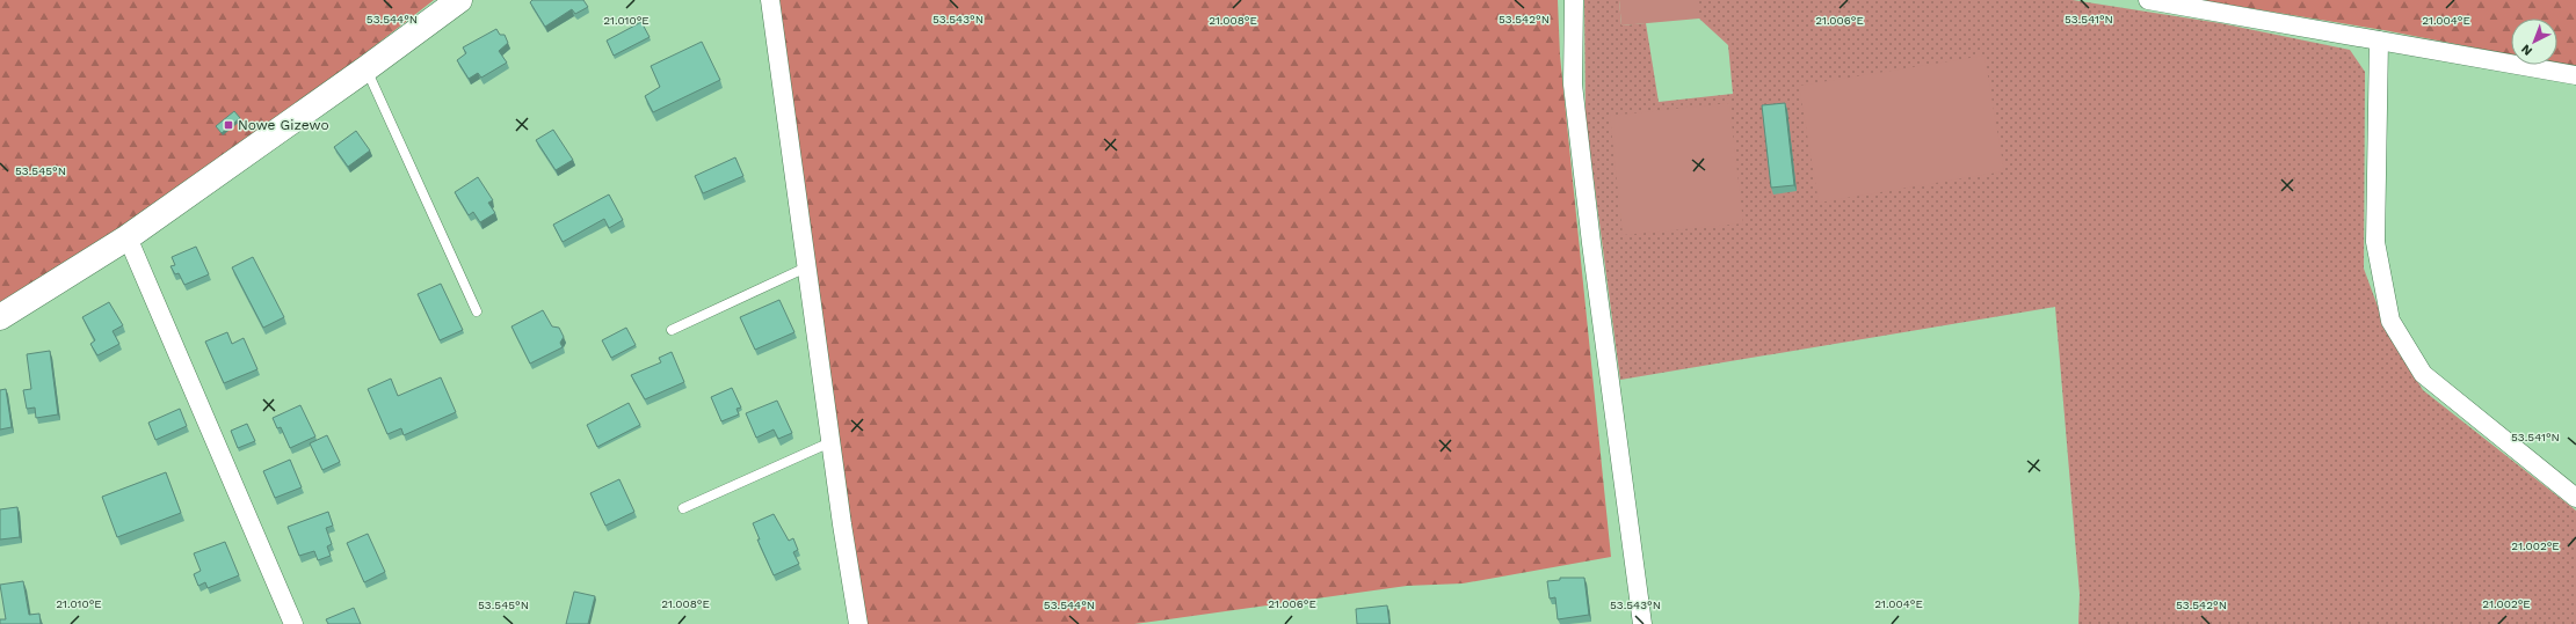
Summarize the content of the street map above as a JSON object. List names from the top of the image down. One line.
{"places":{"transit":["Nowe Gizewo"]},"north":"bottom left","coordinates":["53.542°N","53.544°N","53.543°N","53.541°N","21.010°E","21.008°E","21.006°E","21.004°E","53.545°N","21.002°E"]}
